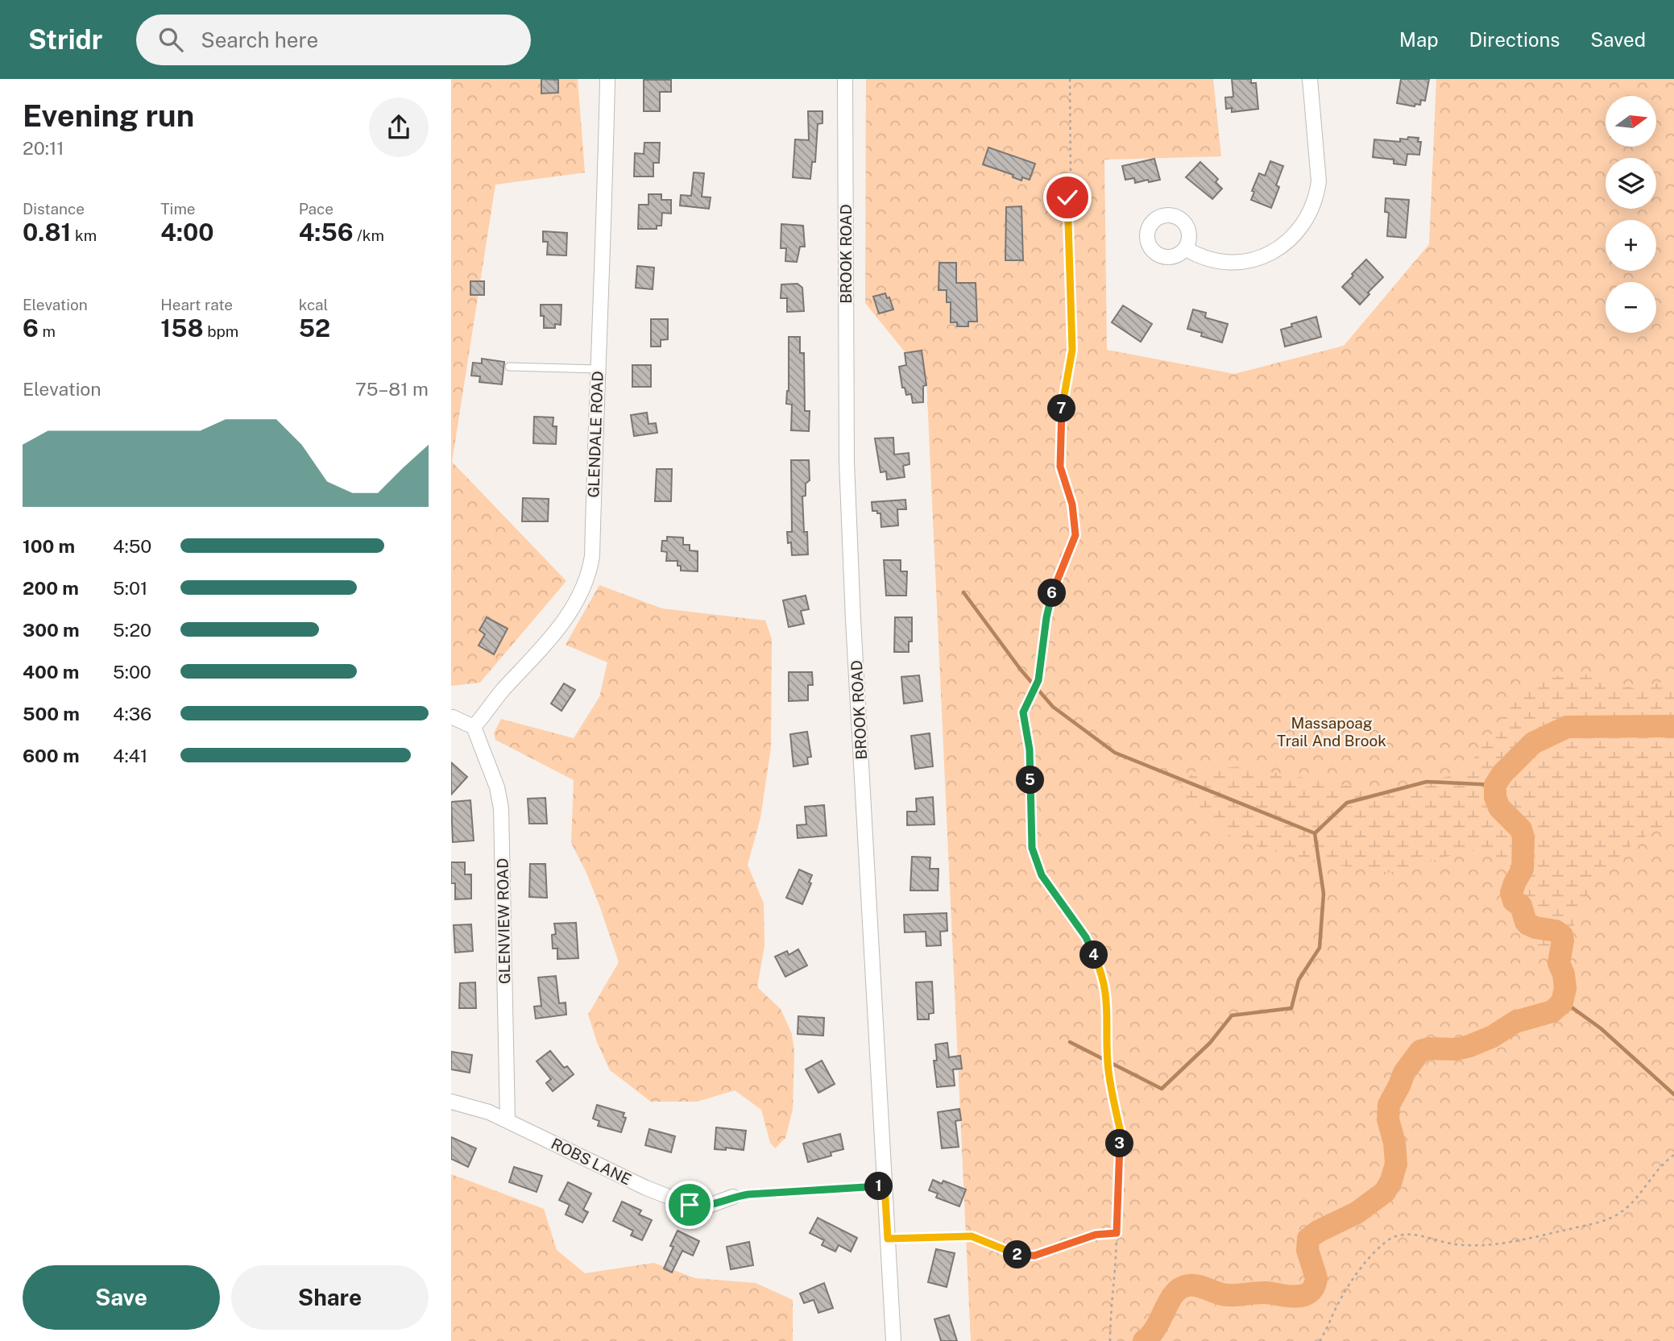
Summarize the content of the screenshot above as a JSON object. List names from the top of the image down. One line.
{"streets":{"street":["BROOK ROAD","GLENDALE ROAD","GLENVIEW ROAD","ROBS LANE"]},"crossings":[["GLENDALE ROAD","GLENVIEW ROAD"],["GLENVIEW ROAD","ROBS LANE"]],"parks":["Massapoag Trail And Brook"],"north":"right","page":{"header":"Stridr","search":"Search here","nav":["Map","Directions","Saved"],"heading":["Evening run","20:11"],"map_buttons":["+","−"],"stats":[["Distance","0.81 km"],["Time","4:00"],["Pace","4:56 /km"],["Elevation","6 m"],["Heart rate","158 bpm"],["kcal","52"]],"chart":["Elevation","75–81 m"],"pins":["7","6","5","4","3","1","2"],"list":[{"name":"100 m","note":"4:50"},{"name":"200 m","note":"5:01"},{"name":"300 m","note":"5:20"},{"name":"400 m","note":"5:00"},{"name":"500 m","note":"4:36"},{"name":"600 m","note":"4:41"}],"buttons":["Save","Share"]}}
